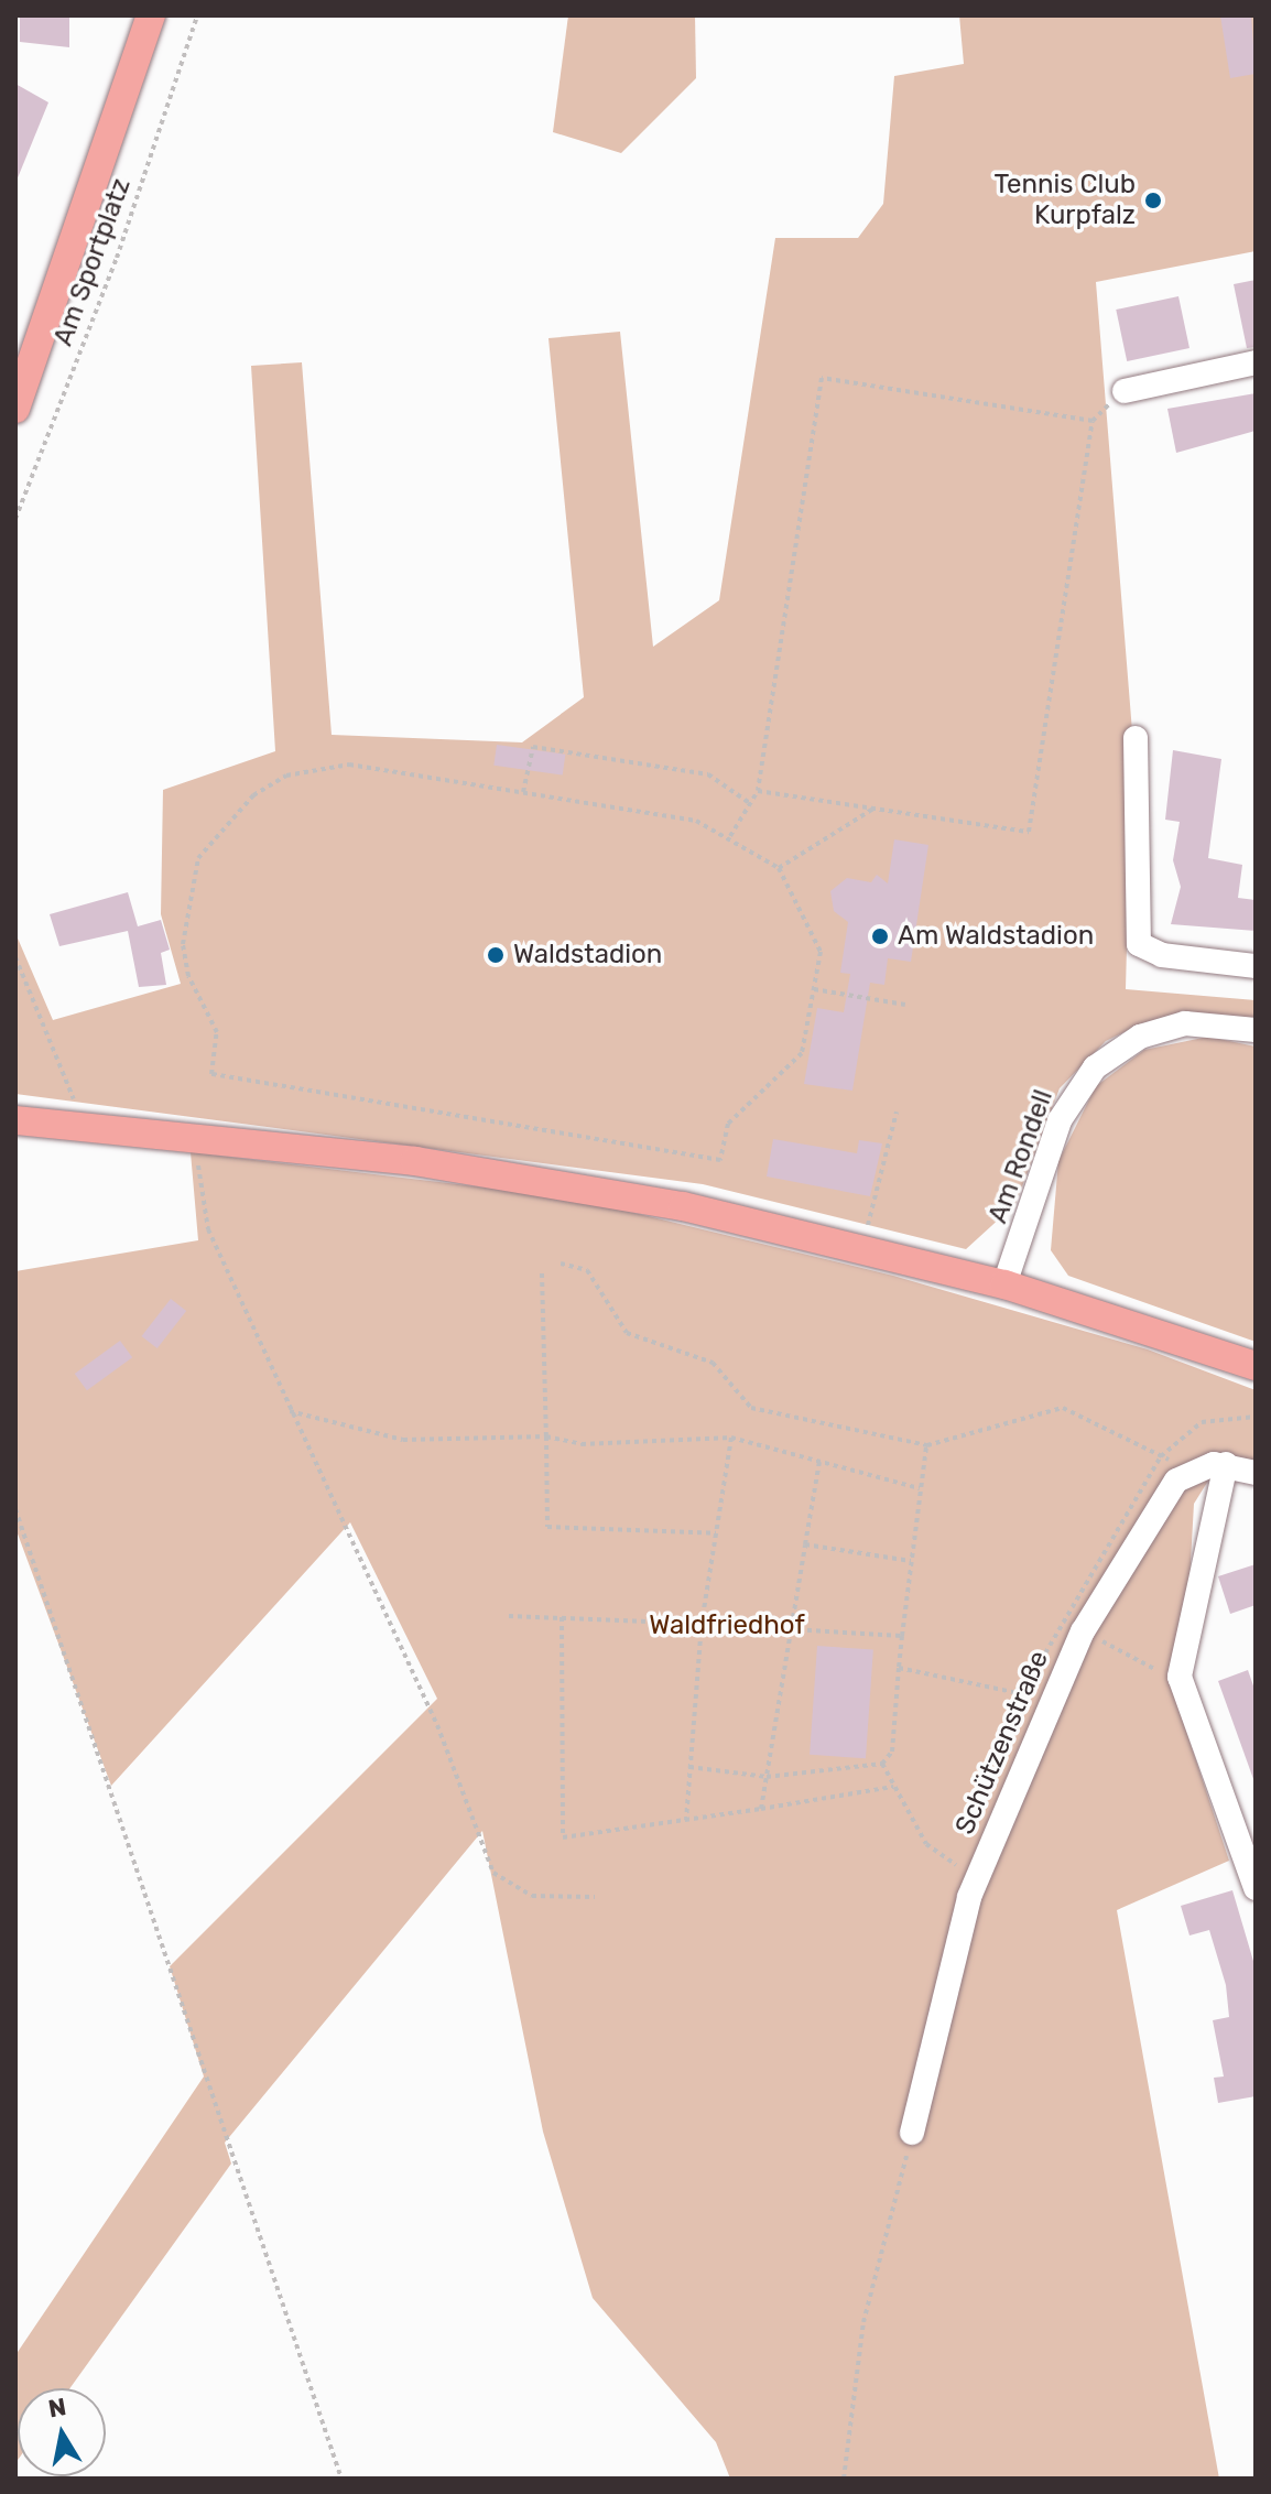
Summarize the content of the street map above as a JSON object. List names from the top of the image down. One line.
{"streets":{"street":["Am Rondell","Schützenstraße"],"path":["Am Sportplatz"]},"parks":["Waldfriedhof"],"places":["Tennis Club Kurpfalz","Am Waldstadion","Waldstadion"],"north":"top"}
